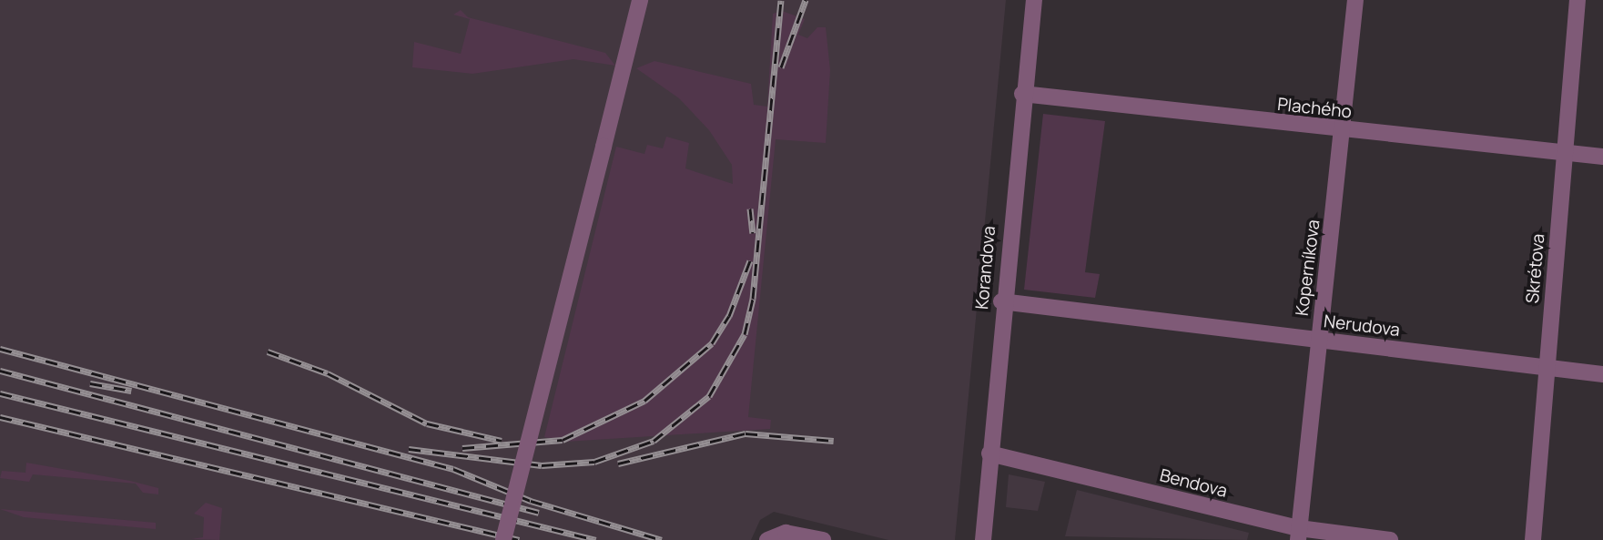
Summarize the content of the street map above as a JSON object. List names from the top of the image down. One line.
{"streets":{"street":["Plachého","Korandova","Koperníkova","Skrétova","Nerudova","Bendova"]},"crossings":[["Plachého","Korandova"],["Plachého","Koperníkova"],["Plachého","Skrétova"],["Korandova","Nerudova"],["Korandova","Bendova"],["Koperníkova","Nerudova"],["Koperníkova","Bendova"],["Skrétova","Nerudova"]]}
